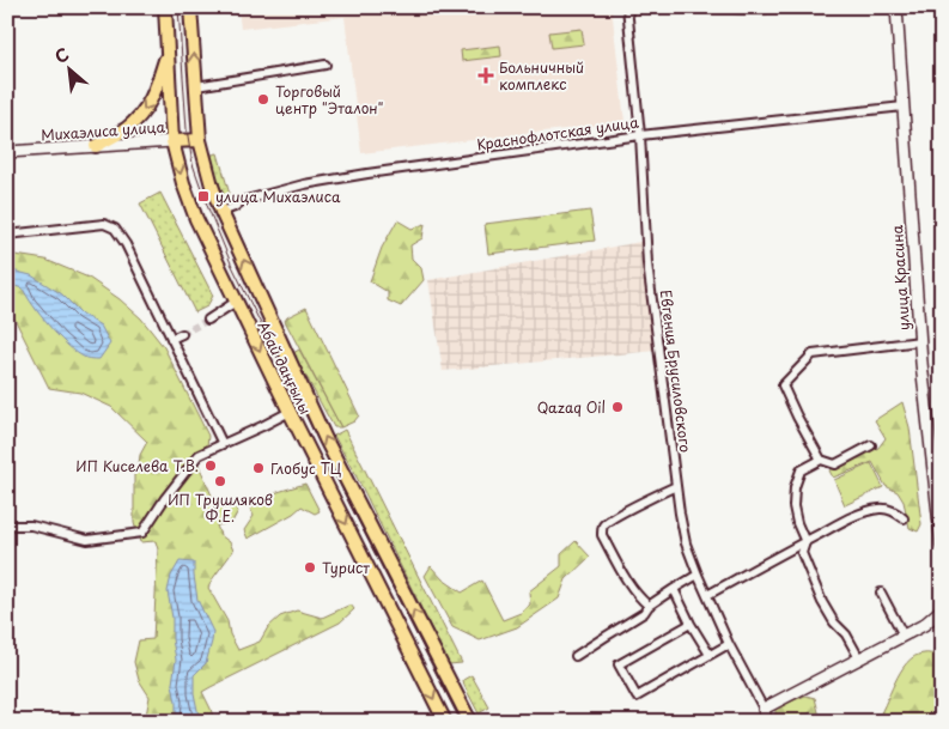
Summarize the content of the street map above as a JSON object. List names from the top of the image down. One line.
{"streets":{"main road":["Михаэлиса улица","Абай даңғылы"],"street":["Краснофлотская улица","улица Красина","Евгения Брусиловского"]},"crossings":[["Михаэлиса улица","Абай даңғылы"],["Краснофлотская улица","улица Красина"],["Краснофлотская улица","Абай даңғылы"],["Краснофлотская улица","Евгения Брусиловского"]],"places":{"health":["Больничный комплекс"],"other":["Торговый центр \"Эталон\"","Qazaq Oil","ИП Киселева Т.В.","Глобус ТЦ","ИП Трушляков Ф.Е.","Турист"],"transit":["улица Михаэлиса"]},"north":"top left"}
